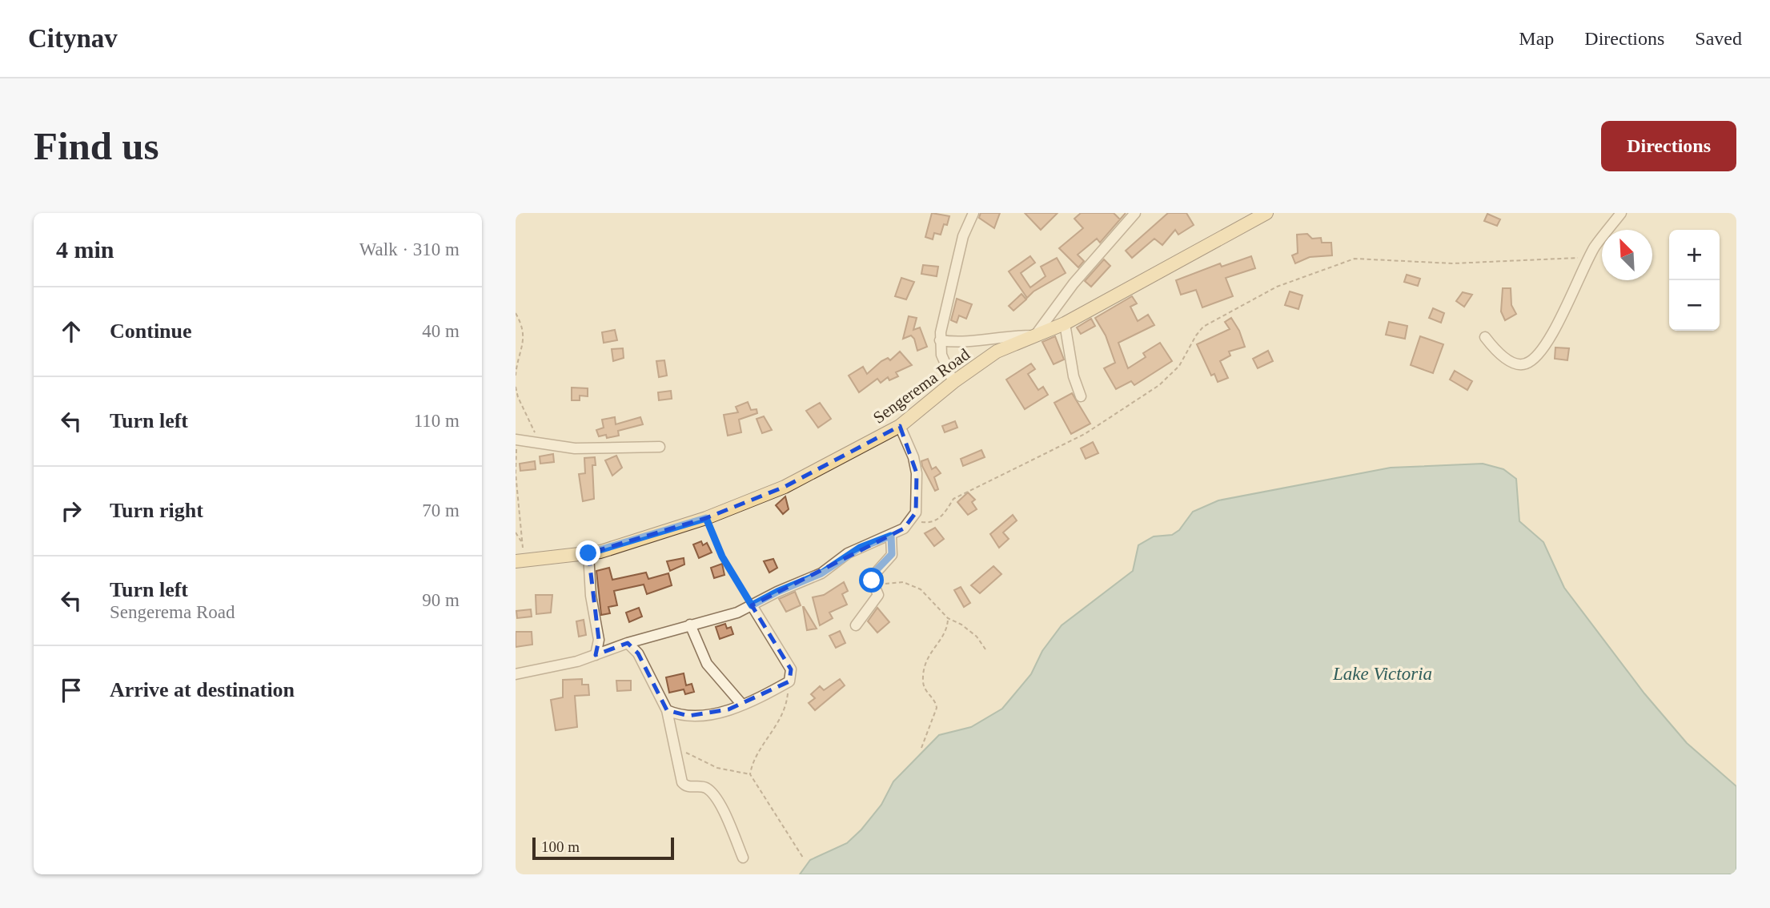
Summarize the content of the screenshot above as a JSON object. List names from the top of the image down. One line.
{"streets":{"main road":["Sengerema Road"]},"water":["Lake Victoria"],"scale_bar":"100 m","north":"top left","page":{"header":"Citynav","nav":["Map","Directions","Saved"],"buttons":"Directions","title":"Find us","heading":["4 min","Walk · 310 m"],"map_buttons":["+","−"],"list":[["Continue","40 m"],["Turn left","110 m"],["Turn right","70 m"],["Turn left","Sengerema Road","90 m"],"Arrive at destination"],"scale":"100 m"}}
